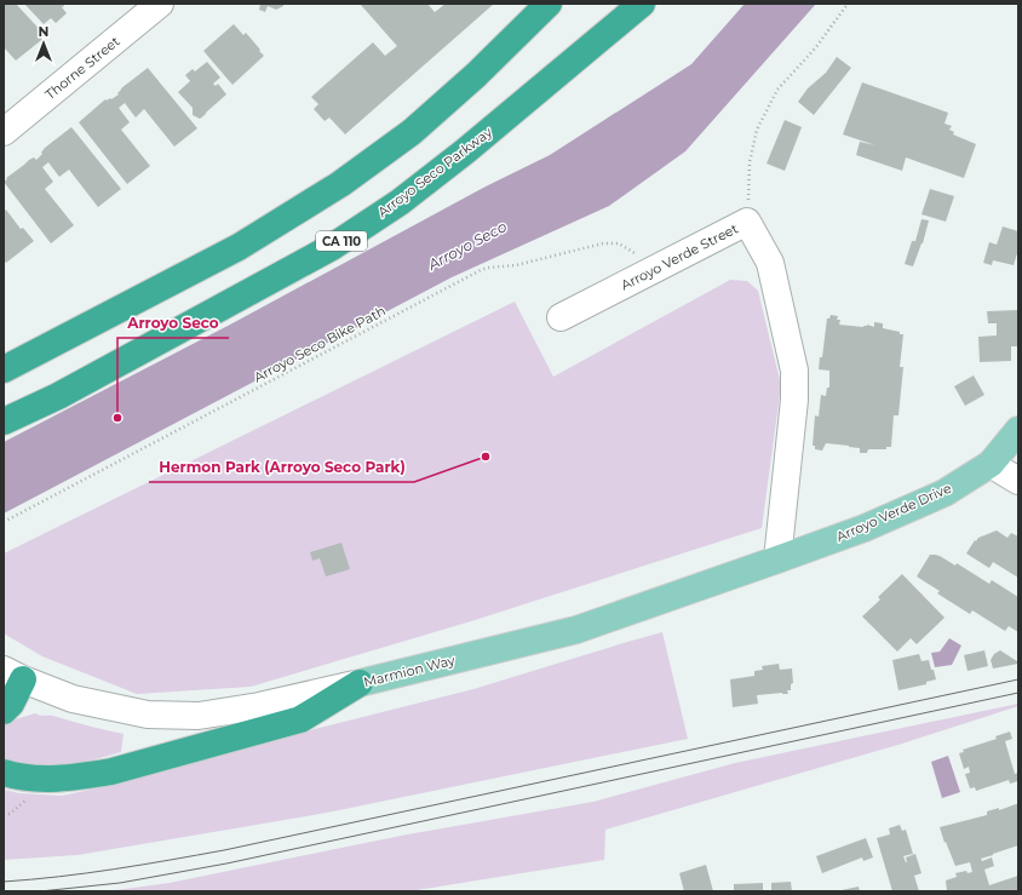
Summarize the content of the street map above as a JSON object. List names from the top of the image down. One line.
{"streets":{"highway":["Arroyo Seco Parkway","CA 110"],"main road":["Arroyo Verde Drive","Marmion Way"],"street":["Thorne Street","Arroyo Verde Street"],"path":["Arroyo Seco Bike Path"]},"crossings":[["Arroyo Verde Street","Arroyo Seco Bike Path"],["Arroyo Verde Street","Marmion Way"],["Arroyo Verde Drive","Marmion Way"]],"water":["Arroyo Seco"],"places":["Arroyo Seco","Hermon Park (Arroyo Seco Park)"],"north":"top"}
